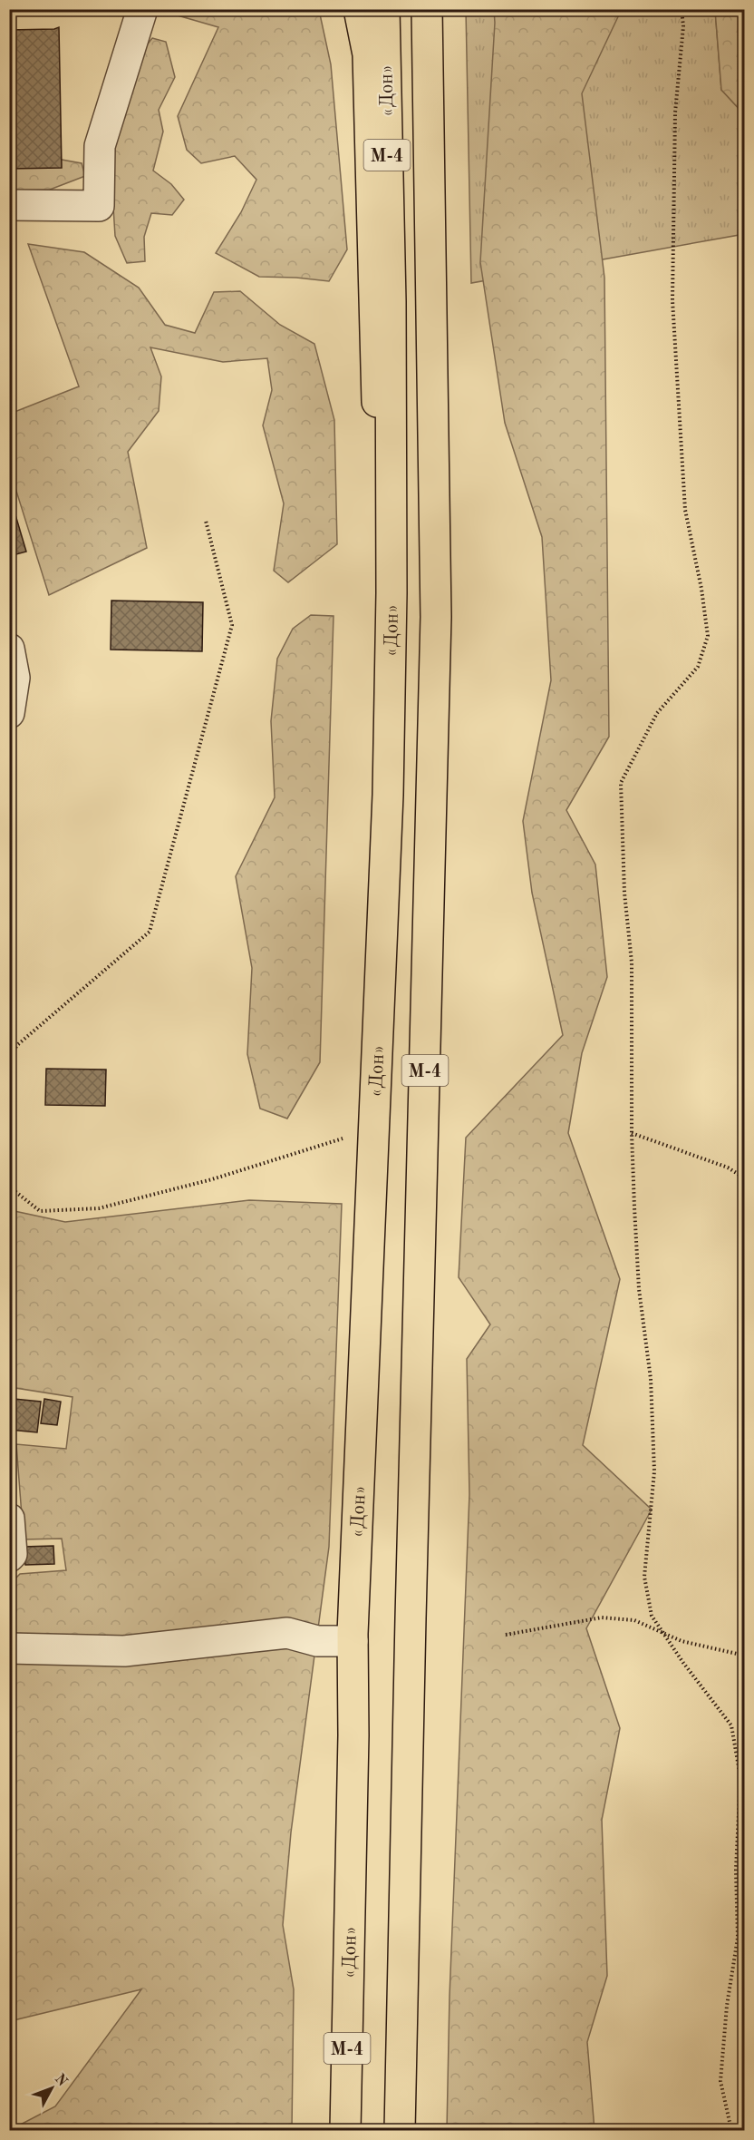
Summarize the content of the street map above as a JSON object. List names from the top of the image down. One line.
{"streets":{"main road":["«Дон»","М-4"]},"north":"top right"}
